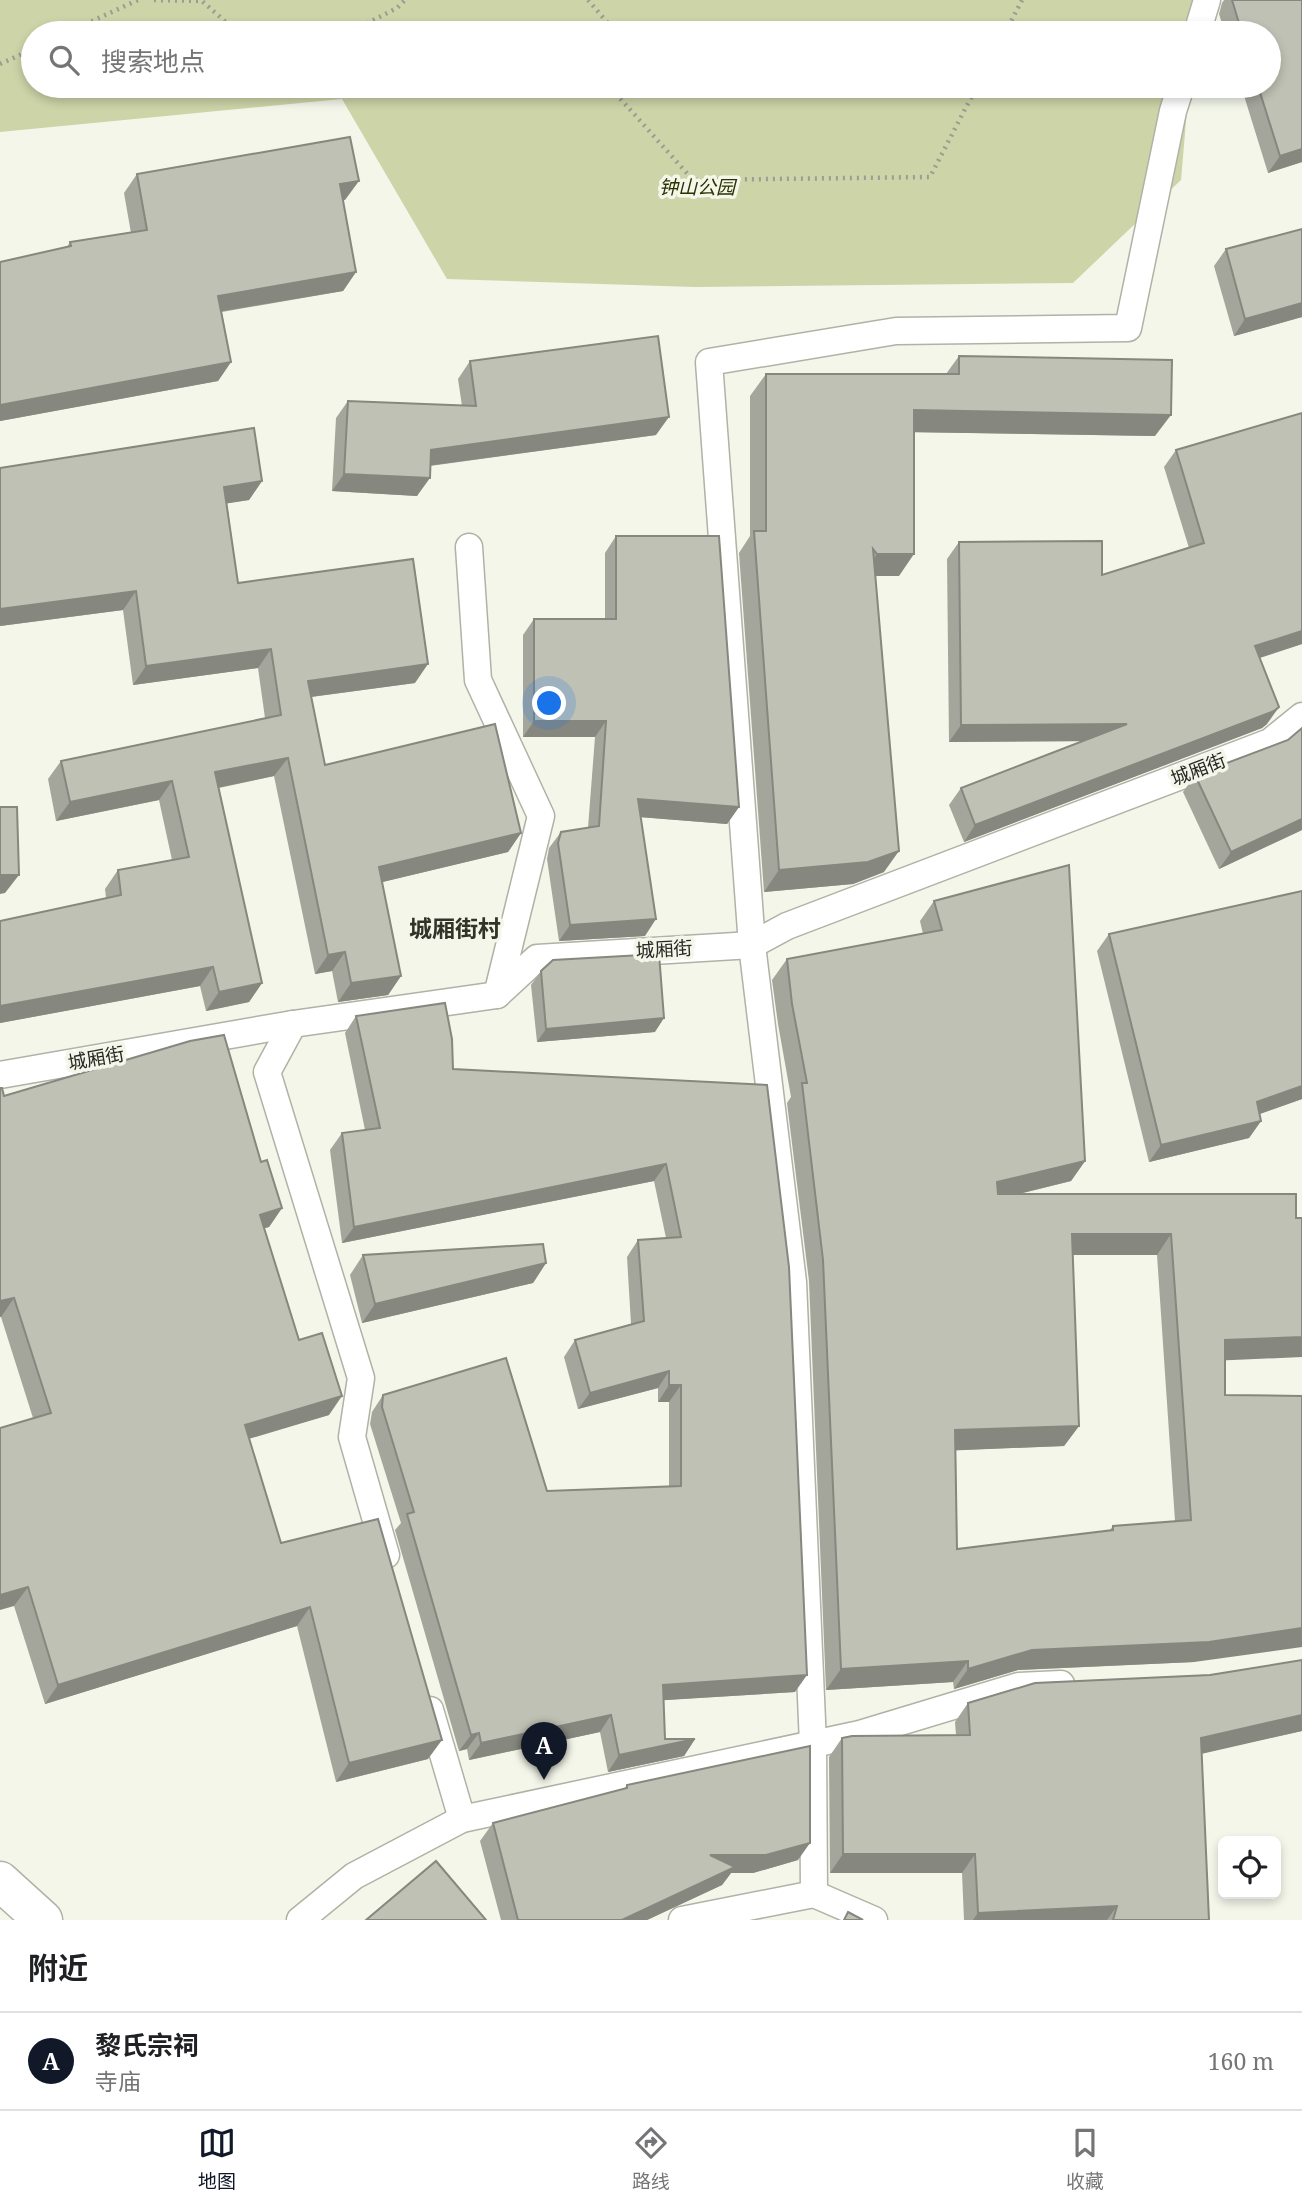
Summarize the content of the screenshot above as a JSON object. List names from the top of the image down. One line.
{"streets":{"lane":["城厢街"]},"districts":["城厢街村"],"parks":["钟山公园"],"page":{"search":"搜索地点","pins":"A","heading":"附近","list":[{"mark":"A","name":"黎氏宗祠","note":"寺庙","value":"160 m"}],"nav":["地图","路线","收藏"]}}
